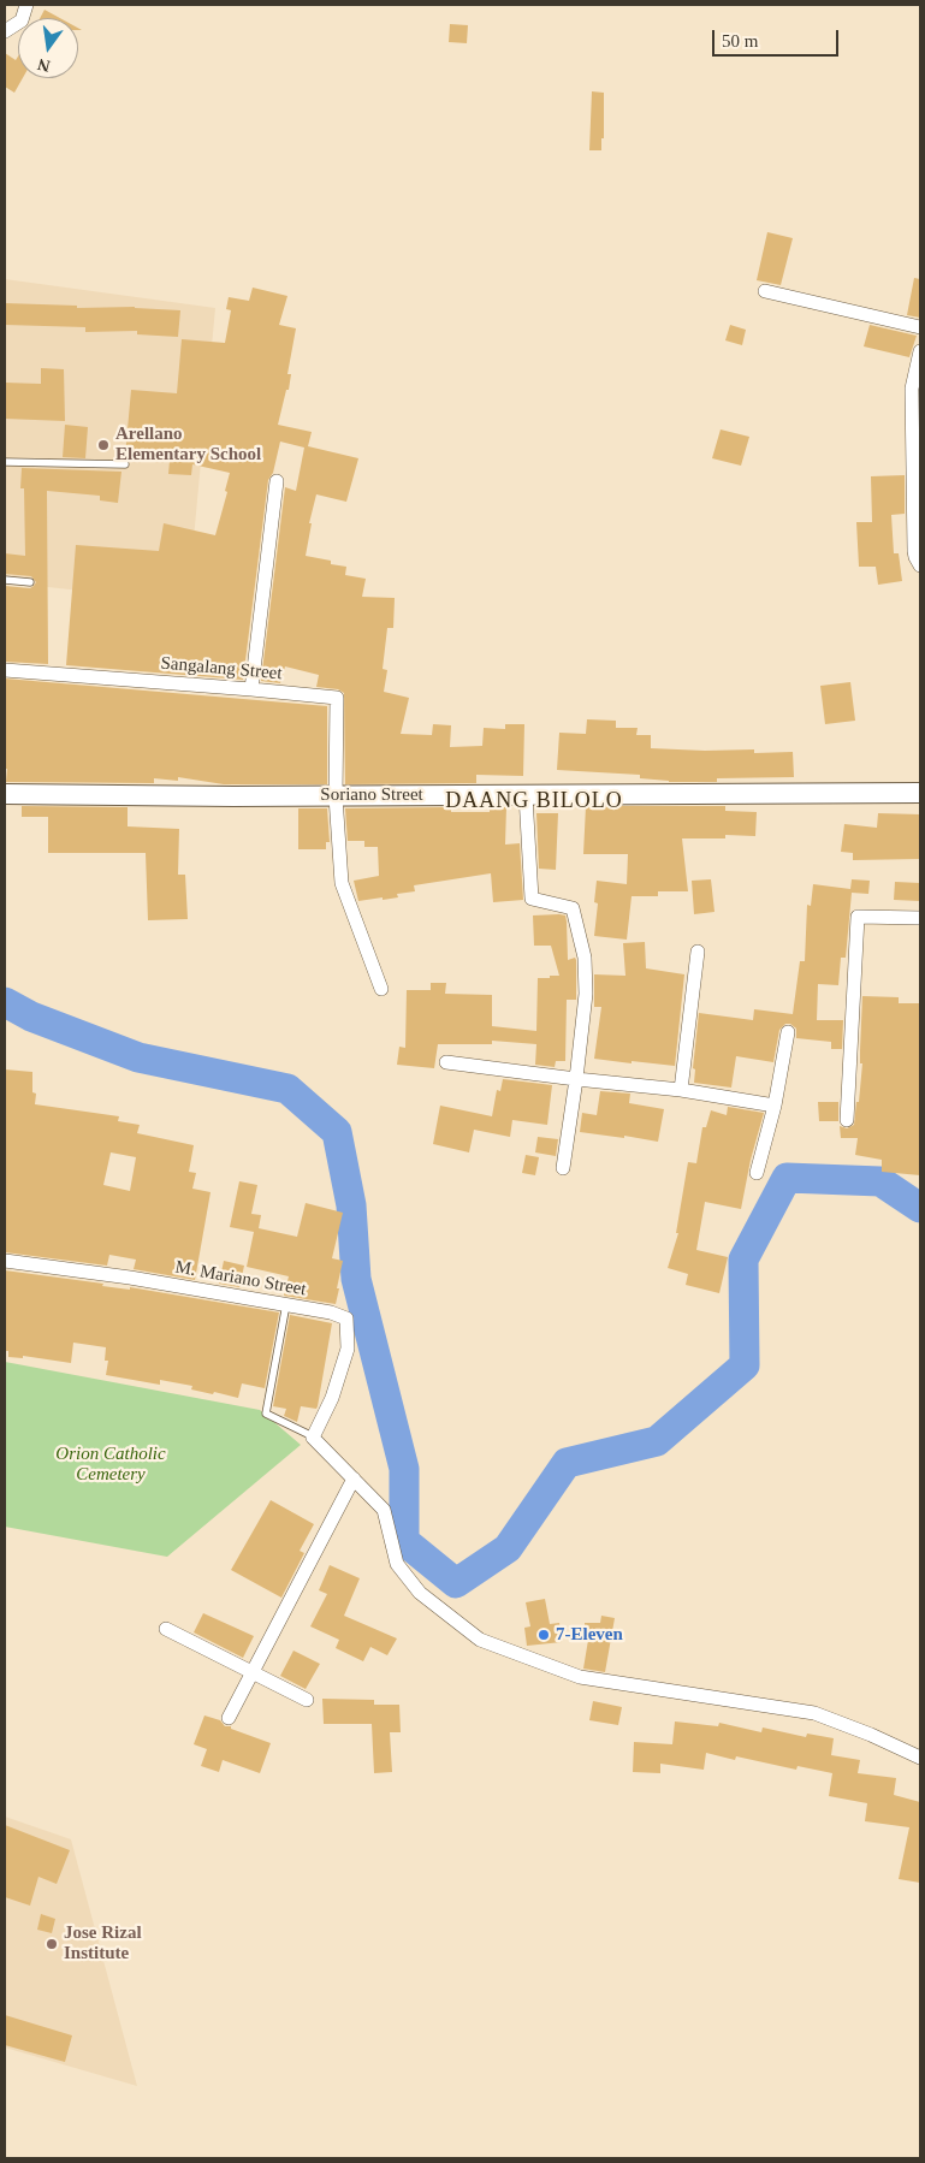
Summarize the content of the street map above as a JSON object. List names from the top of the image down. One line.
{"streets":{"main road":["Soriano Street"],"street":["Sangalang Street","M. Mariano Street"]},"crossings":[["Sangalang Street","Soriano Street"]],"districts":["DAANG BILOLO"],"parks":["Orion Catholic Cemetery"],"places":["Arellano Elementary School","7-Eleven","Jose Rizal Institute"],"scale_bar":"50 m","north":"bottom"}
